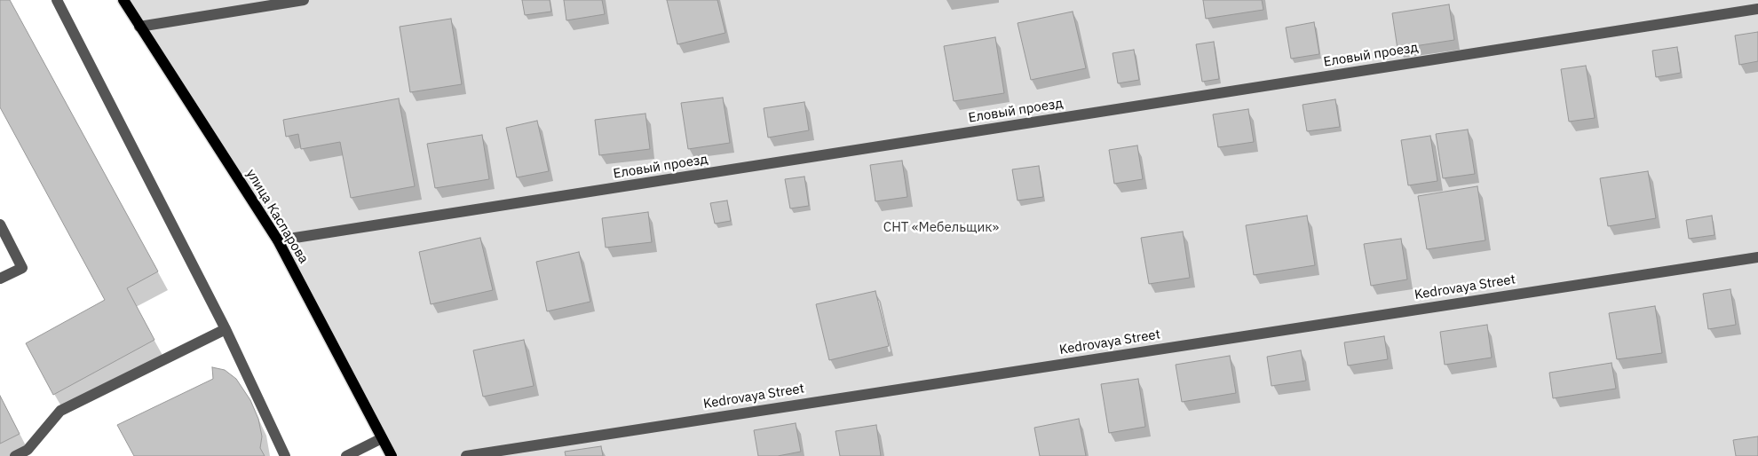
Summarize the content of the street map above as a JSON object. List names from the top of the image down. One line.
{"streets":{"main road":["улица Каспарова"],"street":["Еловый проезд","Kedrovaya Street"]},"crossings":[["Еловый проезд","улица Каспарова"]],"parks":["СНТ «Мебельщик»"]}
